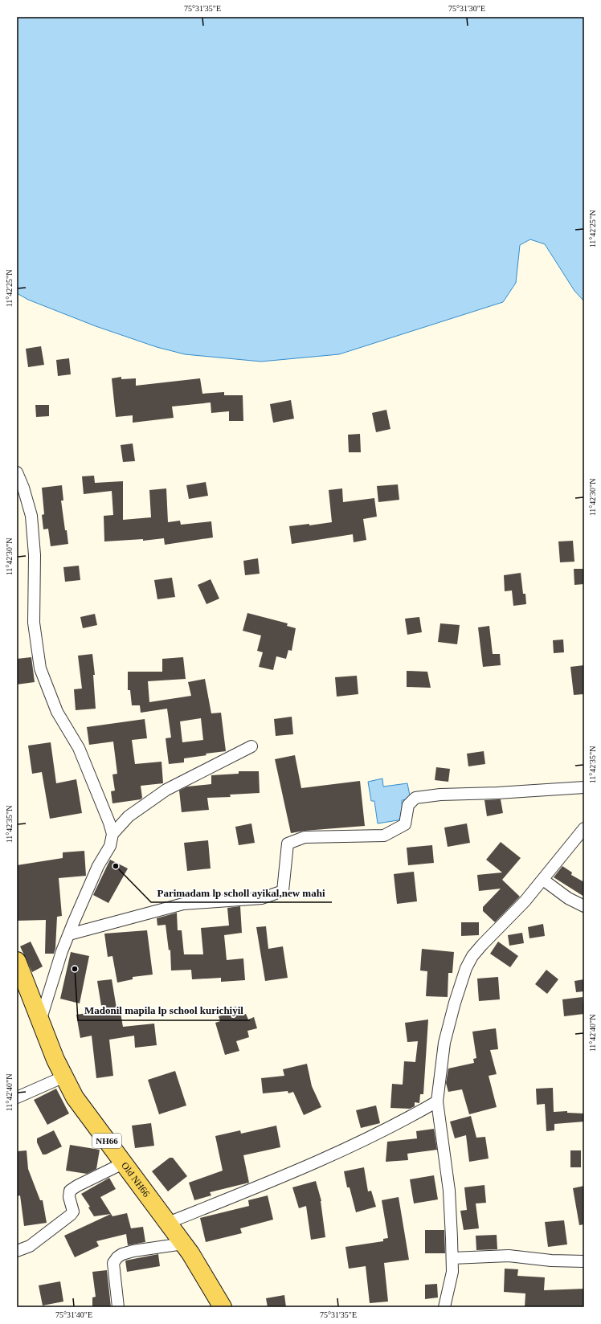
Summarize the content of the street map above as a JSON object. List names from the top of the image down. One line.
{"streets":{"main road":["NH66","Old NH66"]},"places":["Parimadam lp scholl ayikal,new mahi","Madonil mapila lp school kurichiyil"],"coordinates":["75°31'35\"E","75°31'30\"E","11°42'25\"N","11°42'30\"N","11°42'35\"N","11°42'40\"N","75°31'40\"E"]}
